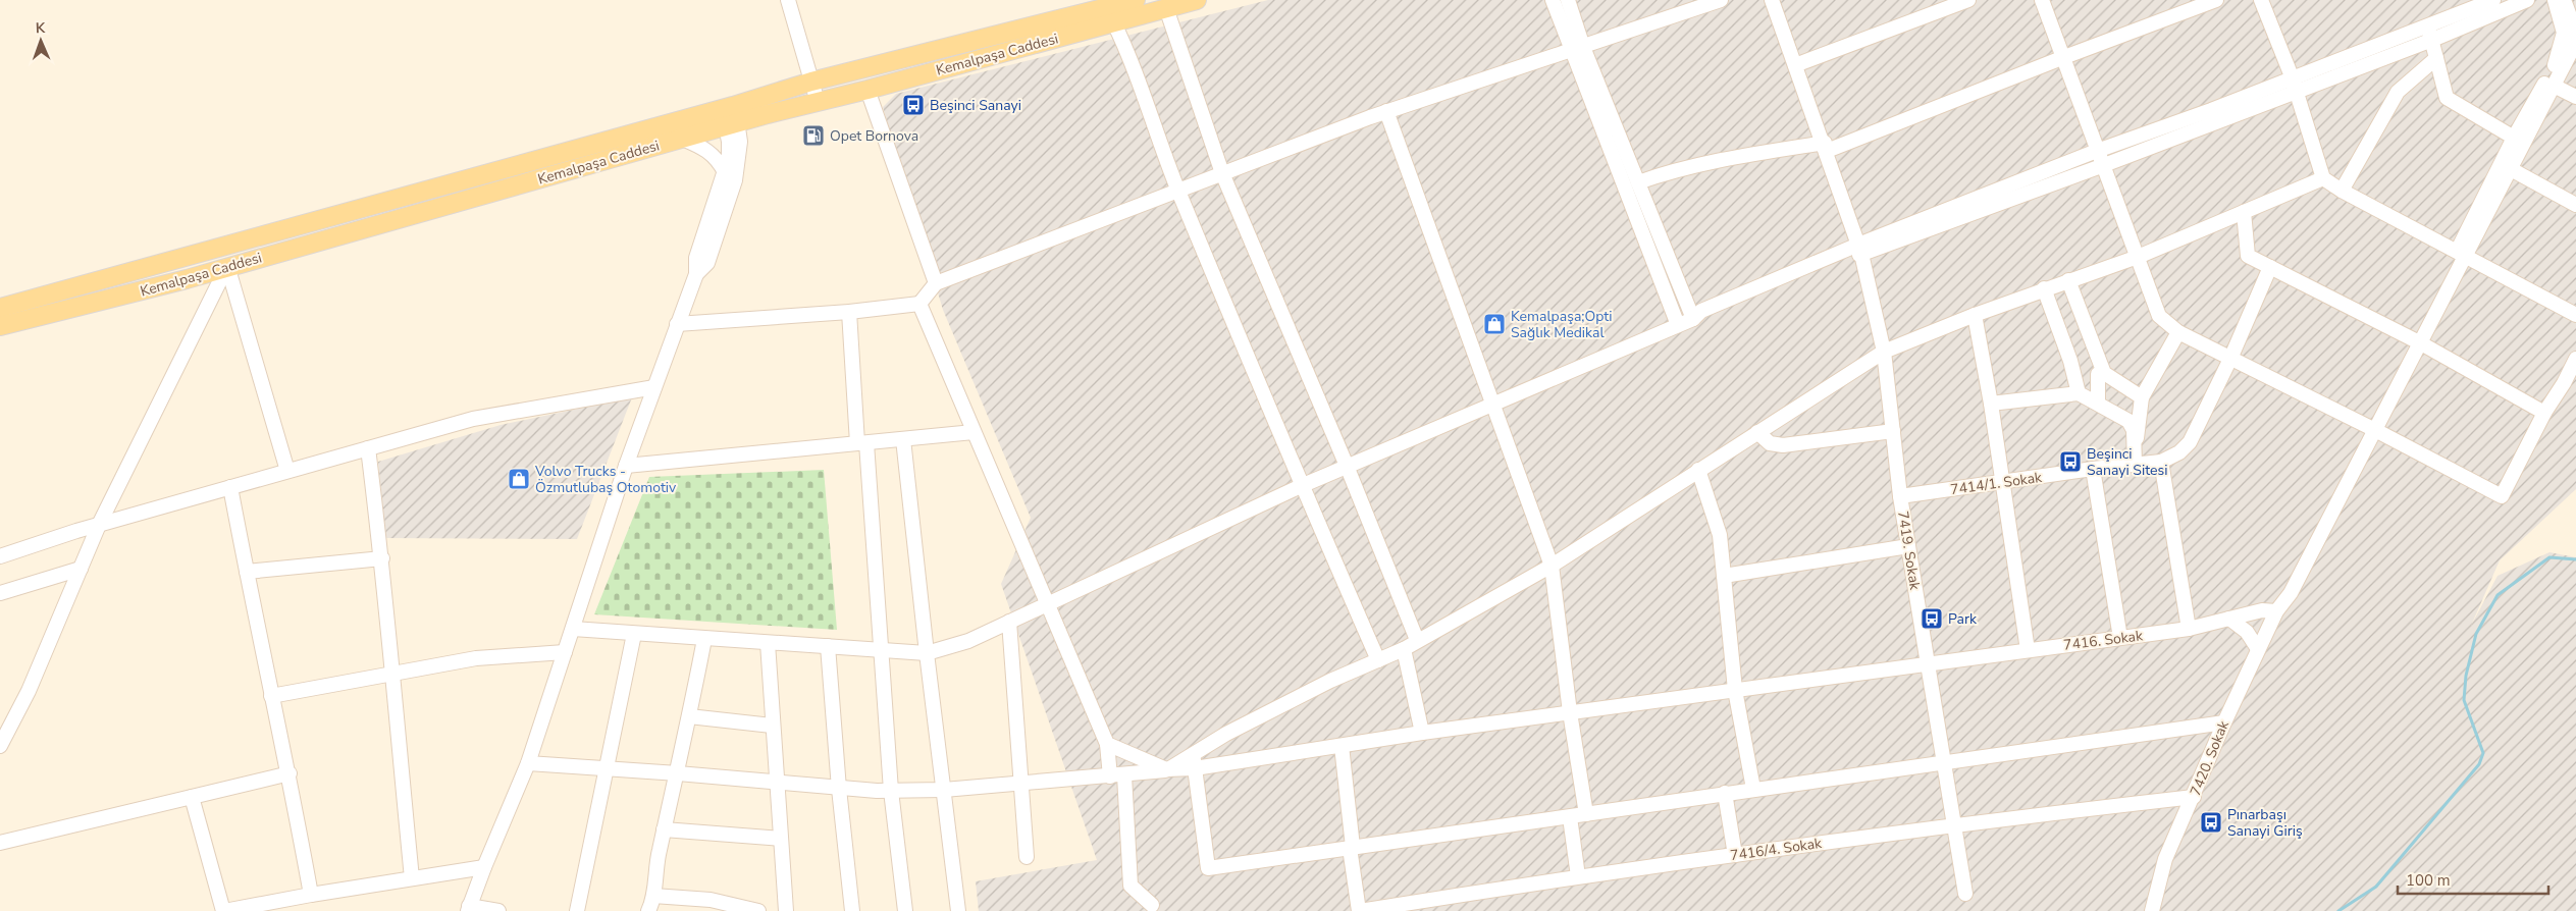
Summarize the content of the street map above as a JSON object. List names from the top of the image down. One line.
{"streets":{"main road":["Kemalpaşa Caddesi"],"street":["7414/1. Sokak","7419. Sokak","7416. Sokak","7420. Sokak","7416/4. Sokak"]},"crossings":[["7414/1. Sokak","7419. Sokak"],["7419. Sokak","7416. Sokak"],["7419. Sokak","7416/4. Sokak"],["7416. Sokak","7420. Sokak"],["7416. Sokak","7416/4. Sokak"],["7420. Sokak","7416/4. Sokak"]],"places":{"bus stop":["Beşinci Sanayi","Beşinci Sanayi Sitesi","Park","Pınarbaşı Sanayi Giriş"],"fuel station":["Opet Bornova"],"shop":["Kemalpaşa;Opti Sağlık Medikal","Volvo Trucks - Özmutlubaş Otomotiv"]},"scale_bar":"100 m","north":"top"}
